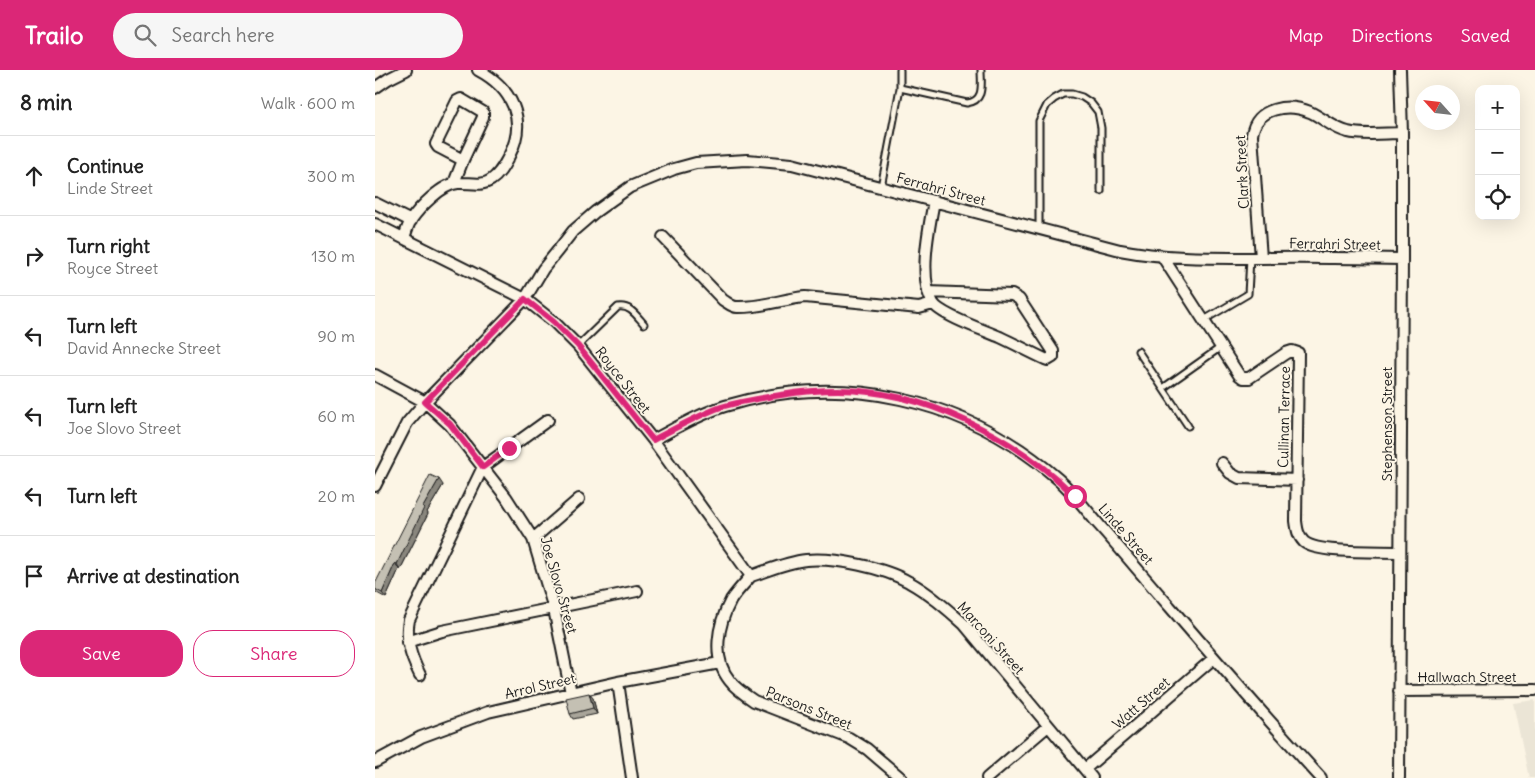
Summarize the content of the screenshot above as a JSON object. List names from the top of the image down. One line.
{"streets":{"street":["Clark Street","Ferrahri Street","Royce Street","Cullinan Terrace","Stephenson Street","Linde Street","Joe Slovo Street","Marconi Street","Hallwach Street","Arrol Street","Watt Street","Parsons Street"]},"crossings":[["Clark Street","Ferrahri Street"],["Clark Street","Stephenson Street"],["Ferrahri Street","Royce Street"],["Ferrahri Street","Stephenson Street"],["Ferrahri Street","Joe Slovo Street"],["Royce Street","Linde Street"],["Royce Street","Marconi Street"],["Royce Street","Parsons Street"],["Cullinan Terrace","Stephenson Street"],["Stephenson Street","Hallwach Street"],["Linde Street","Watt Street"],["Joe Slovo Street","Arrol Street"],["Marconi Street","Watt Street"],["Marconi Street","Parsons Street"],["Arrol Street","Parsons Street"]],"north":"top left","page":{"header":"Trailo","search":"Search here","nav":["Map","Directions","Saved"],"heading":["8 min","Walk · 600 m"],"map_buttons":["+","−"],"list":[["Continue","Linde Street","300 m"],["Turn right","Royce Street","130 m"],["Turn left","David Annecke Street","90 m"],["Turn left","Joe Slovo Street","60 m"],["Turn left","20 m"],"Arrive at destination"],"buttons":["Save","Share"]}}
